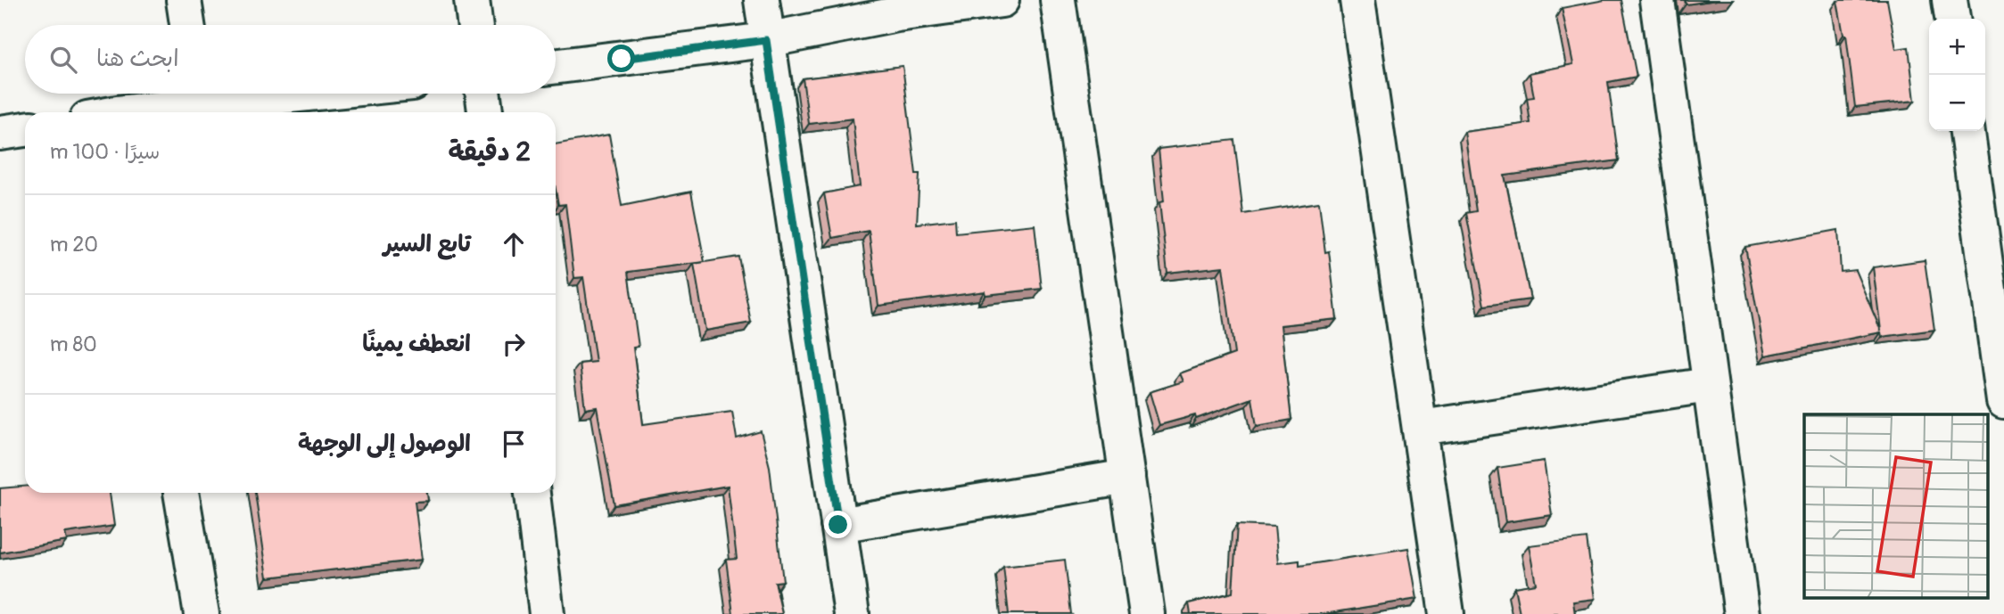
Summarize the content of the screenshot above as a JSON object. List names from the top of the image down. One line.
{"page":{"map_buttons":["+","−"],"search":"ابحث هنا","heading":["2 دقيقة","سيرًا · 100 m"],"list":[["تابع السير","20 m"],["انعطف يمينًا","80 m"],"الوصول إلى الوجهة"]}}
